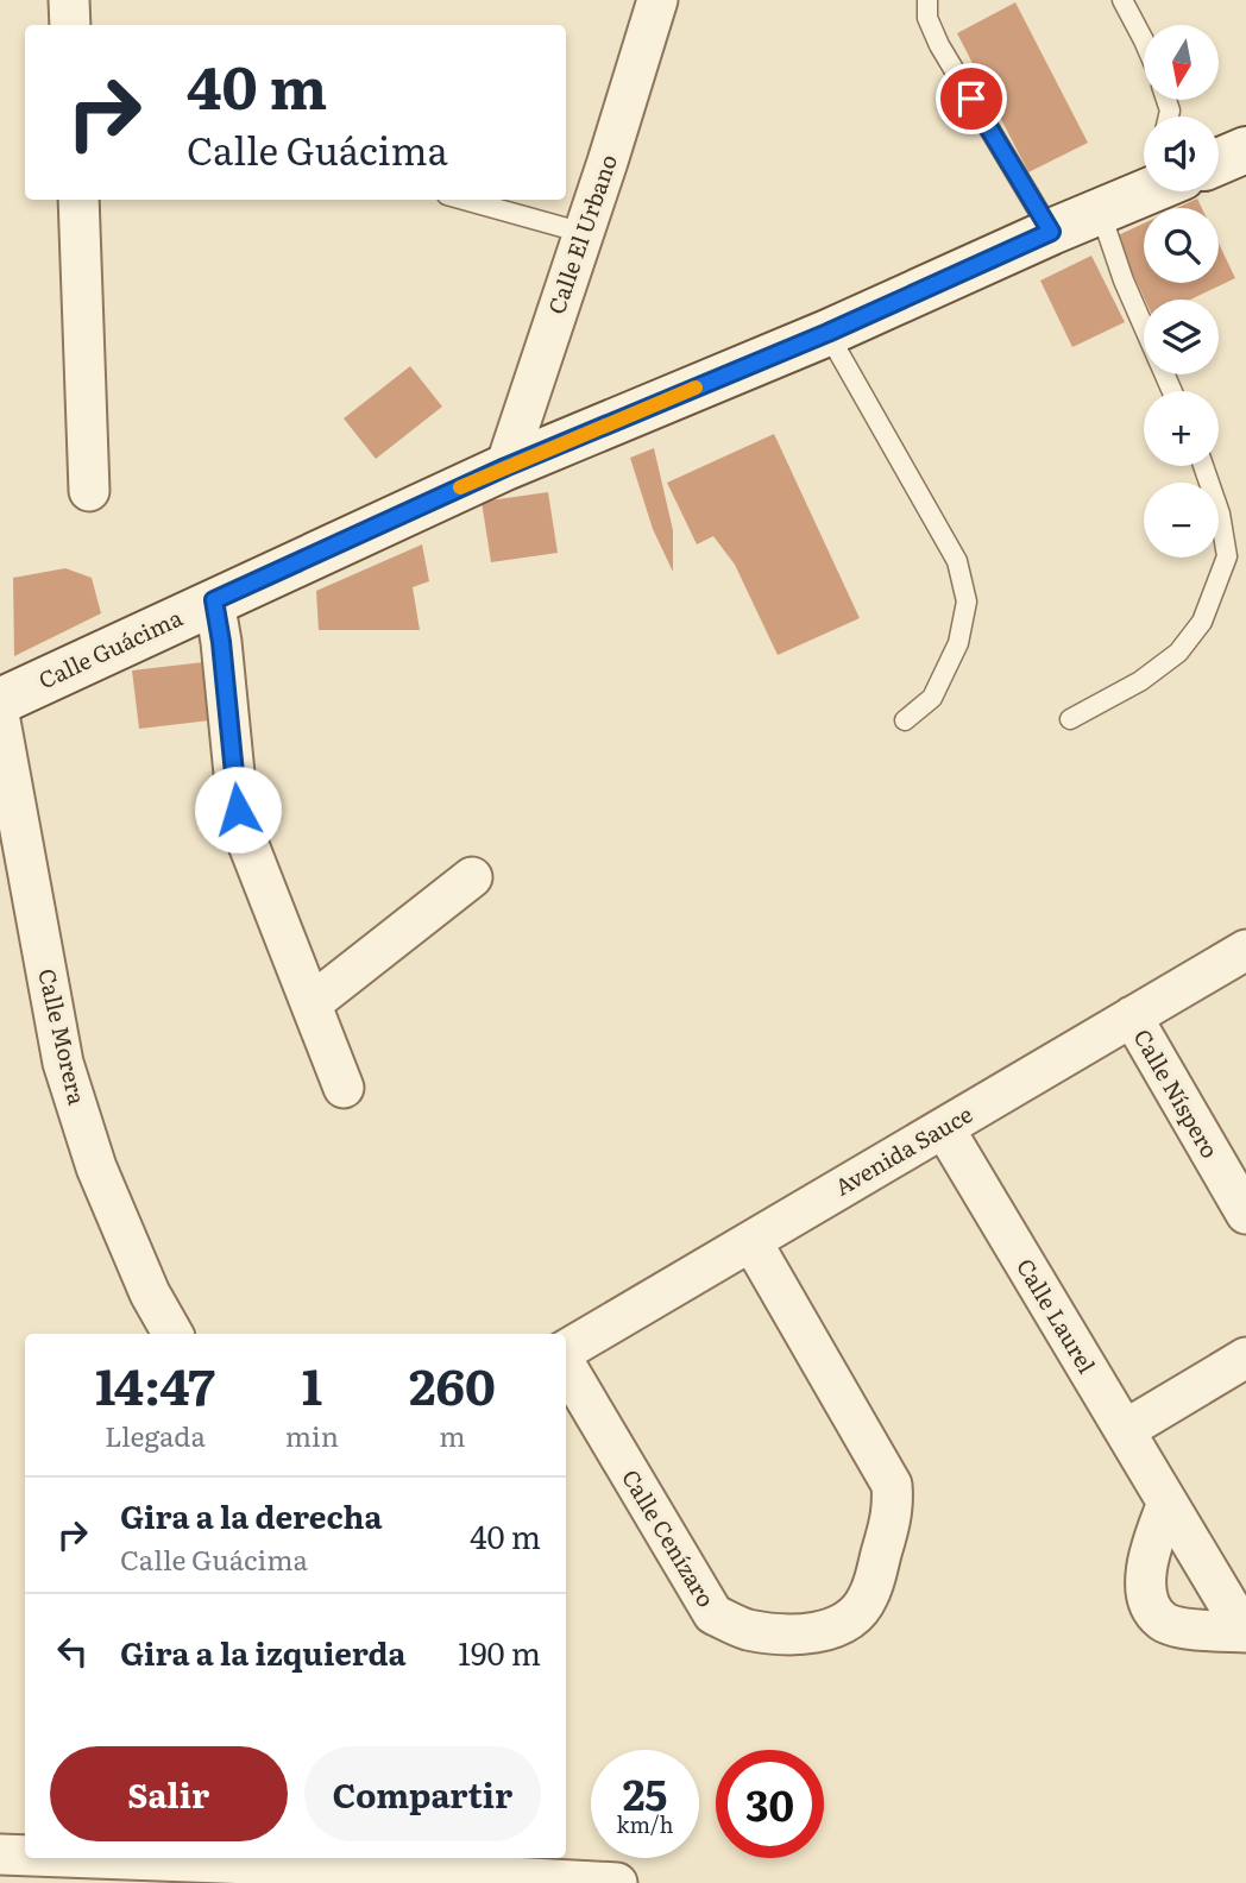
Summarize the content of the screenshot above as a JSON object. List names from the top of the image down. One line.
{"streets":{"main road":["Calle Guácima"],"street":["Calle El Urbano","Calle Morera","Calle Níspero","Avenida Sauce","Calle Laurel","Calle Cenízaro"]},"crossings":[["Calle El Urbano","Calle Guácima"],["Calle Níspero","Avenida Sauce"],["Avenida Sauce","Calle Laurel"],["Avenida Sauce","Calle Cenízaro"]],"north":"bottom","page":{"map_buttons":["+","−"],"turn":["40 m","Calle Guácima"],"eta":["14:47","Llegada","1","min","260","m"],"list":[{"name":"Gira a la derecha","note":"Calle Guácima","value":"40 m"},{"name":"Gira a la izquierda","value":"190 m"}],"buttons":["Salir","Compartir"],"speed":"25 km/h","limit":"30"}}
